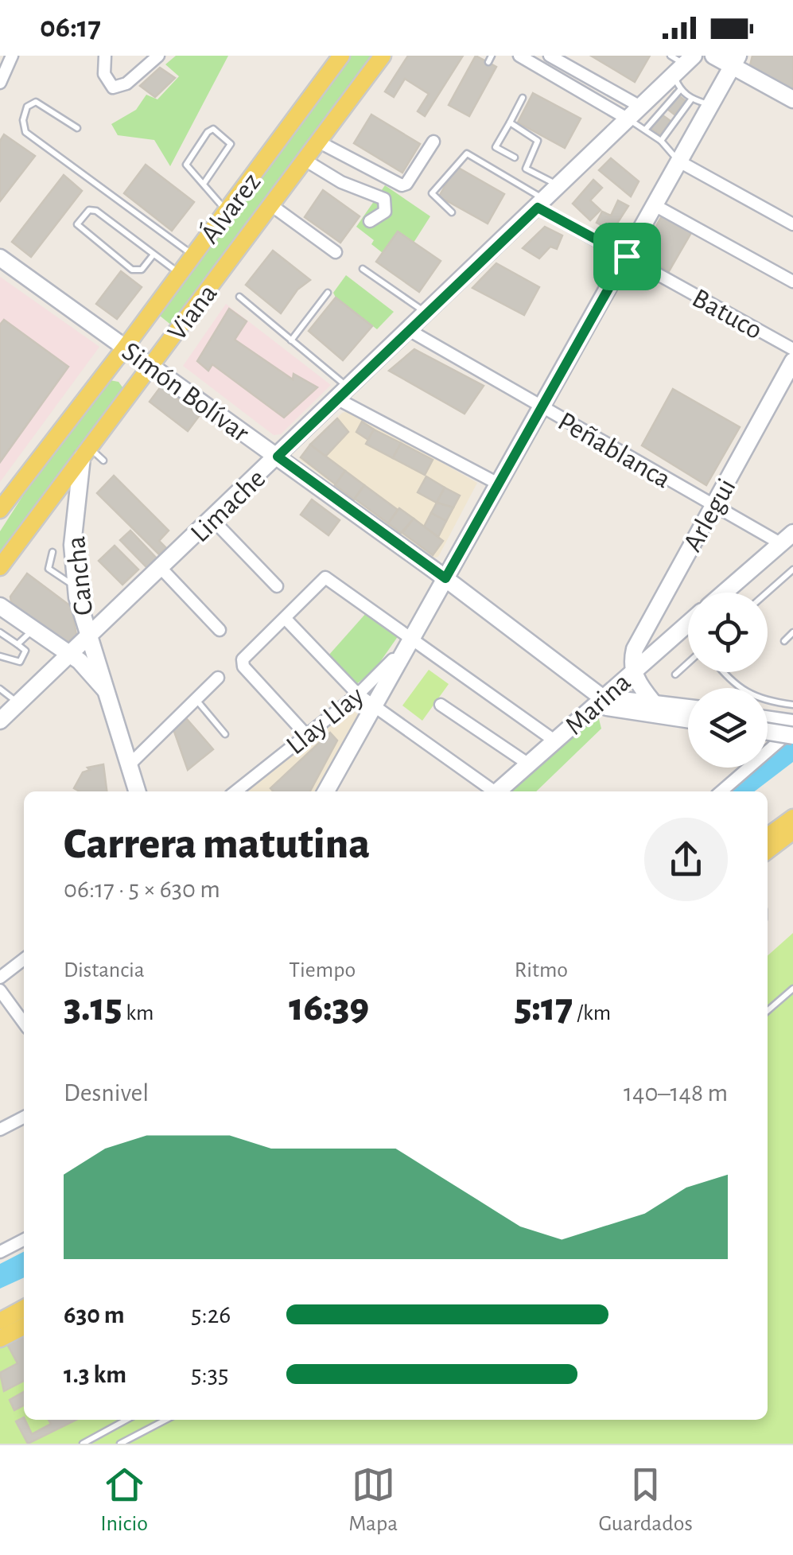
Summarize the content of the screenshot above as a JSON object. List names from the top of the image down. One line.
{"streets":{"main road":["Álvarez","Viana","Simón Bolívar","Limache","Arlegui","Cancha","Marina"],"street":["Batuco","Peñablanca","Llay Llay"]},"crossings":[["Álvarez","Simón Bolívar"],["Viana","Simón Bolívar"],["Viana","Cancha"],["Batuco","Limache"],["Simón Bolívar","Limache"],["Simón Bolívar","Marina"],["Peñablanca","Limache"],["Peñablanca","Arlegui"],["Limache","Cancha"],["Arlegui","Marina"]],"page":{"status":"06:17","heading":["Carrera matutina","06:17 · 5 × 630 m"],"stats":[["Distancia","3.15 km"],["Tiempo","16:39"],["Ritmo","5:17 /km"]],"chart":["Desnivel","140–148 m"],"list":[{"name":"630 m","note":"5:26"},{"name":"1.3 km","note":"5:35"}],"tabs":["Inicio","Mapa","Guardados"]}}
